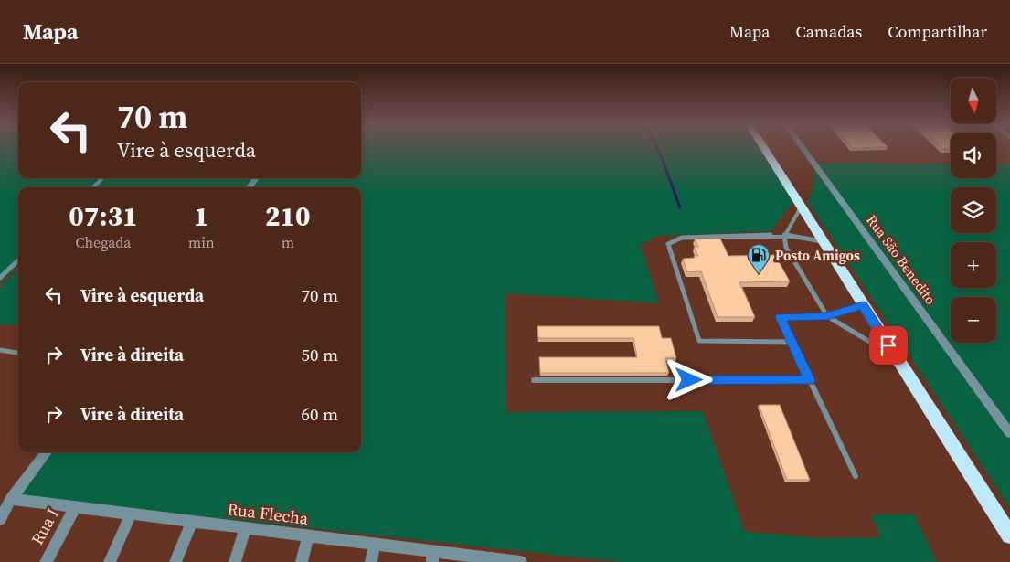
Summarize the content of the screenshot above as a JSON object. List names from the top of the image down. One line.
{"streets":{"street":["Rua São Benedito","Rua Flecha","Rua I"]},"crossings":[["Rua Flecha","Rua I"]],"places":{"fuel station":["Posto Amigos"]},"north":"bottom","page":{"header":"Mapa","nav":["Mapa","Camadas","Compartilhar"],"map_buttons":["+","−"],"turn":["70 m","Vire à esquerda"],"eta":["07:31","Chegada","1","min","210","m"],"list":[{"name":"Vire à esquerda","value":"70 m"},{"name":"Vire à direita","value":"50 m"},{"name":"Vire à direita","value":"60 m"}]}}
